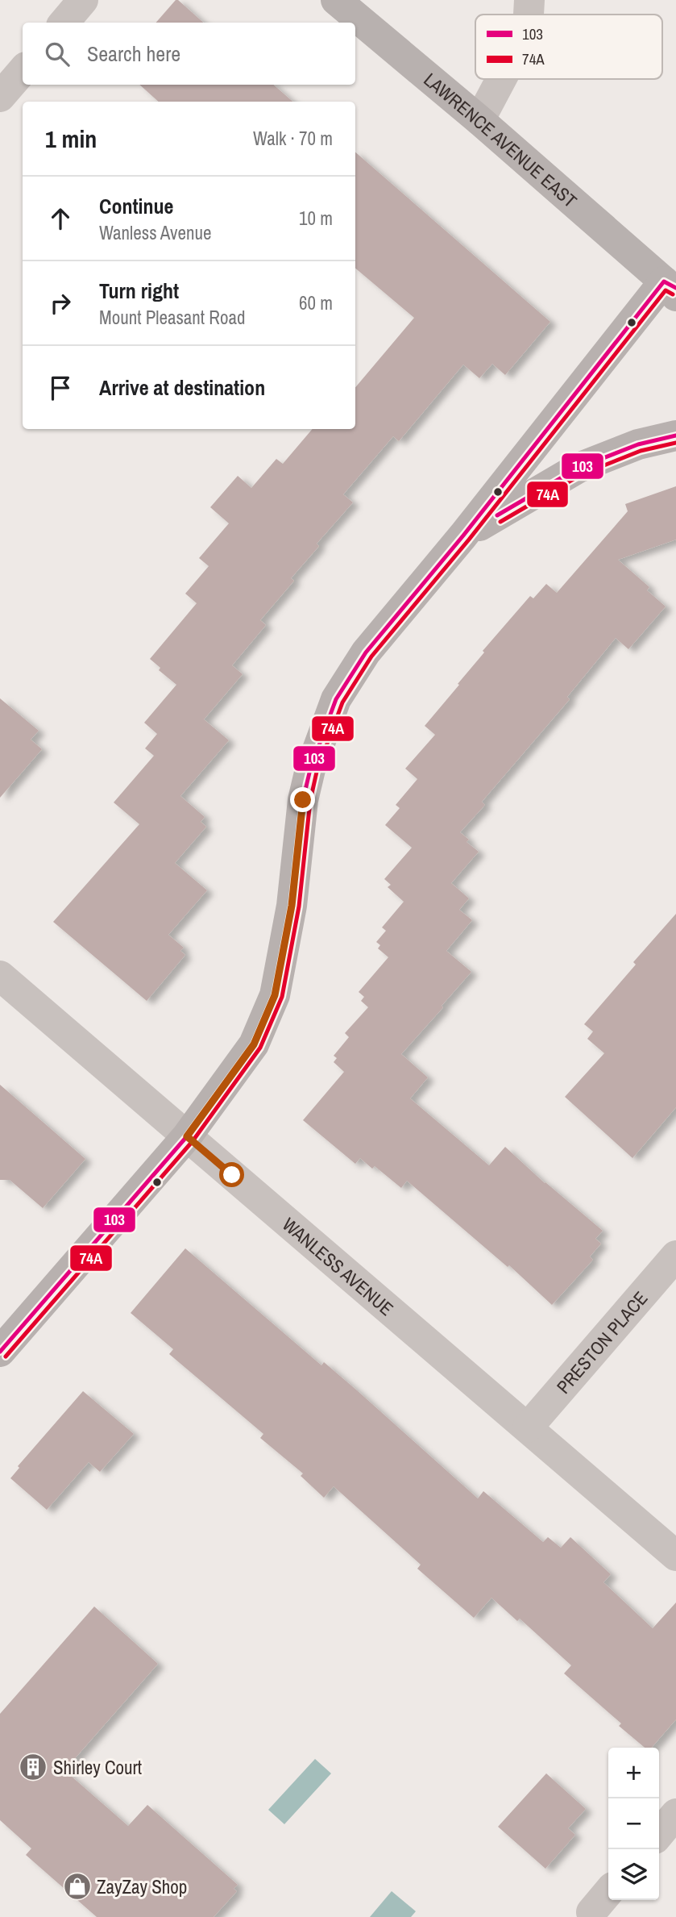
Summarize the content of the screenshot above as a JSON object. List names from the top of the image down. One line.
{"streets":{"street":["LAWRENCE AVENUE EAST","WANLESS AVENUE","PRESTON PLACE"]},"crossings":[["WANLESS AVENUE","PRESTON PLACE"]],"places":{"building":["Shirley Court"],"shop":["ZayZay Shop"]},"lines":["transit line 103","transit line 74A"],"legend":["103","74A"],"page":{"search":"Search here","heading":["1 min","Walk · 70 m"],"list":[["Continue","Wanless Avenue","10 m"],["Turn right","Mount Pleasant Road","60 m"],"Arrive at destination"],"map_buttons":["+","−"]}}
